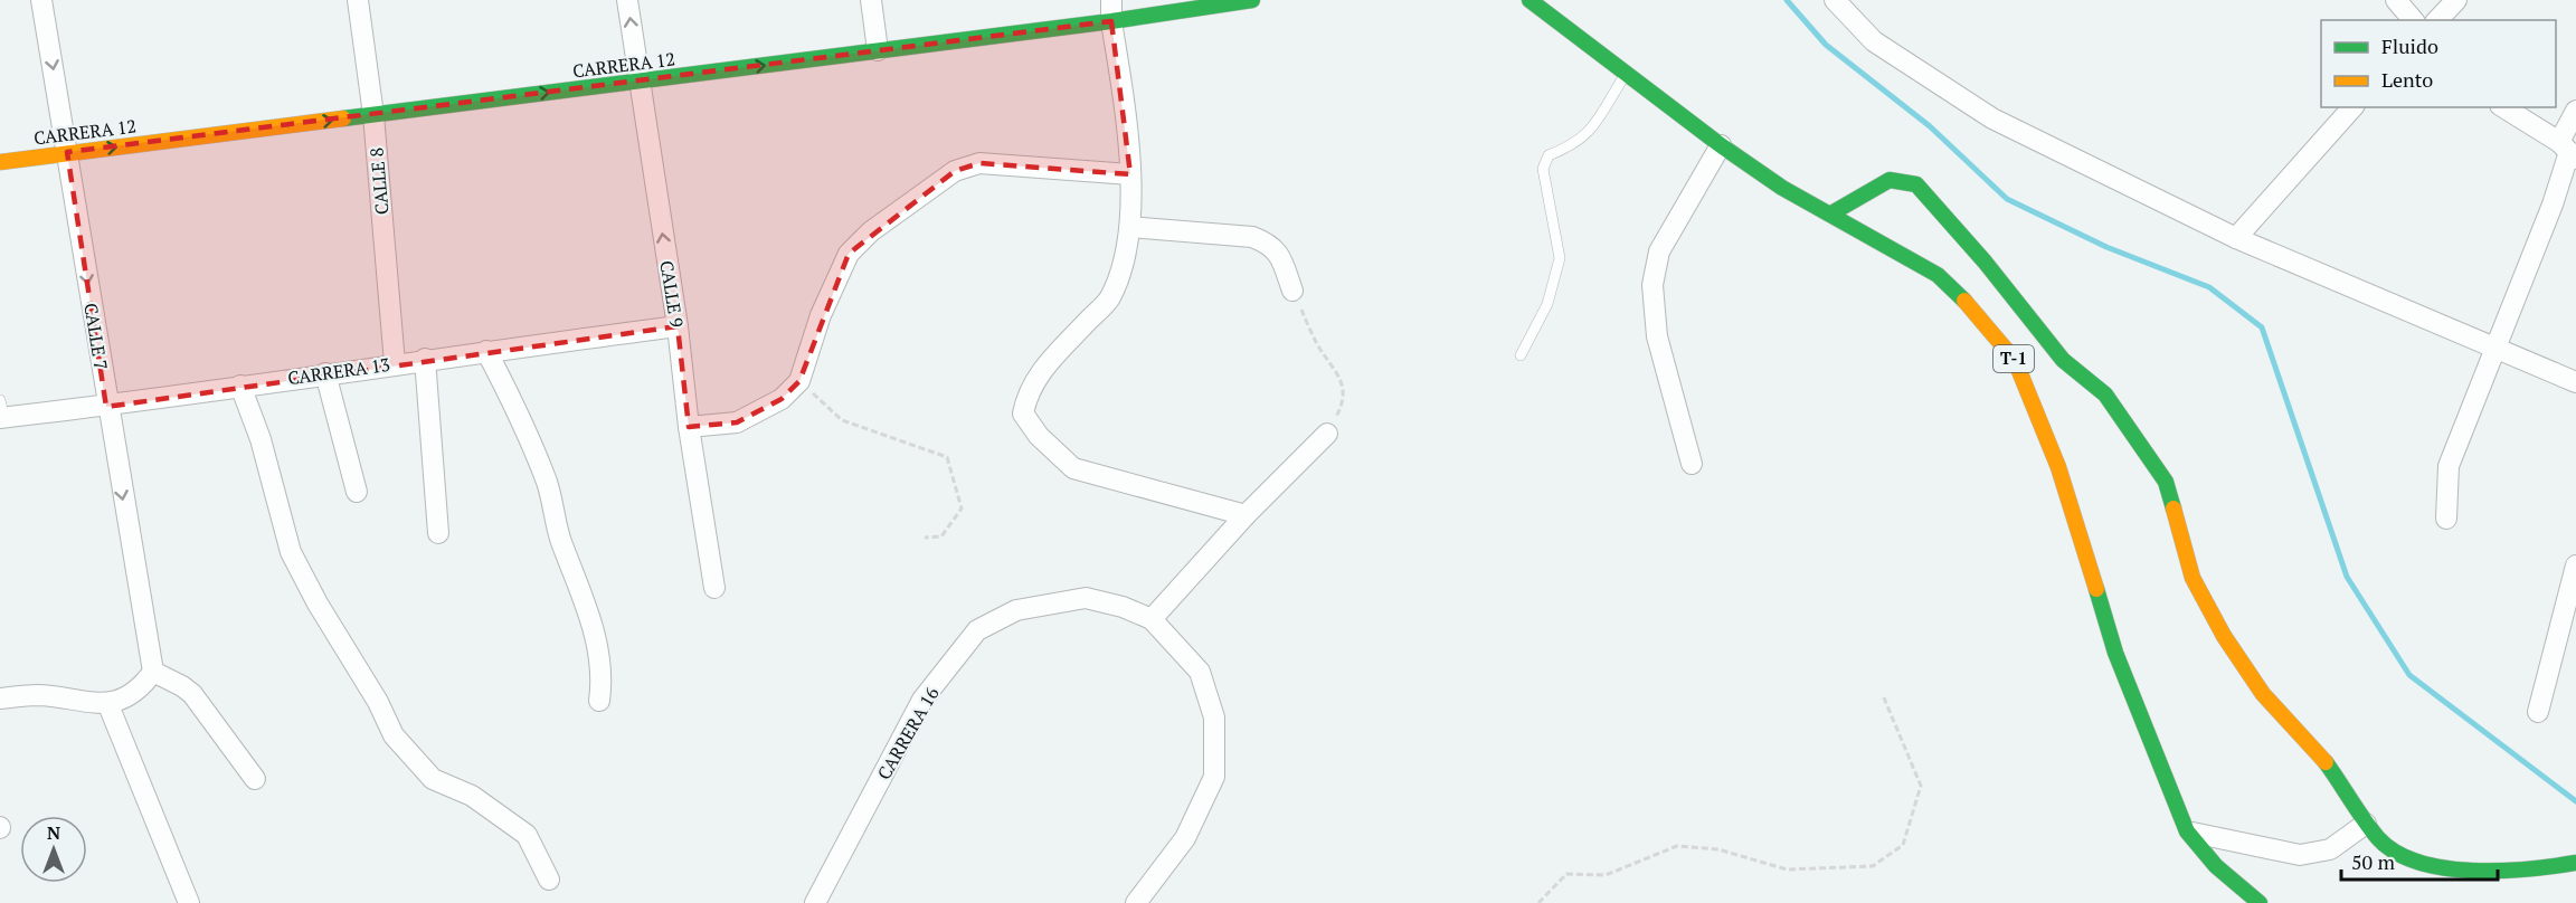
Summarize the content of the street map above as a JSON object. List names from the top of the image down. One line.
{"streets":{"main road":["CARRERA 12","T-1"],"street":["CALLE 8","CALLE 9","CALLE 7","CARRERA 13","CARRERA 16"]},"crossings":[["CARRERA 12","CALLE 8"],["CARRERA 12","CALLE 9"],["CARRERA 12","CALLE 7"],["CALLE 8","CARRERA 13"],["CALLE 9","CARRERA 13"],["CALLE 7","CARRERA 13"]],"one_way":["CARRERA 12","CALLE 9","CALLE 7"],"legend":["Fluido","Lento"],"scale_bar":"50 m","north":"top"}
